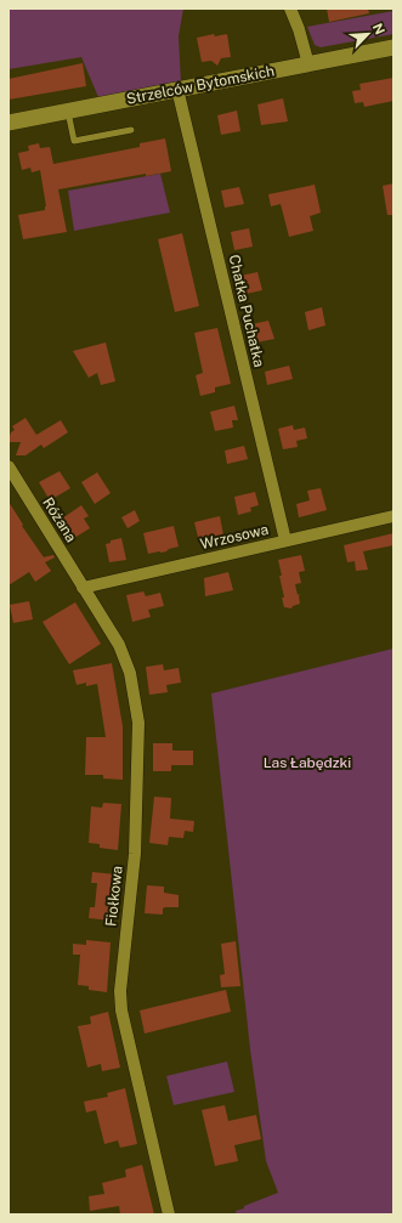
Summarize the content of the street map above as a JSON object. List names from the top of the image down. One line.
{"streets":{"street":["Strzelców Bytomskich","Chatka Puchatka","Różana","Wrzosowa","Fiołkowa"]},"crossings":[["Strzelców Bytomskich","Chatka Puchatka"],["Chatka Puchatka","Wrzosowa"],["Różana","Wrzosowa"],["Różana","Fiołkowa"],["Wrzosowa","Fiołkowa"]],"parks":["Las Łabędzki"],"north":"top right"}
